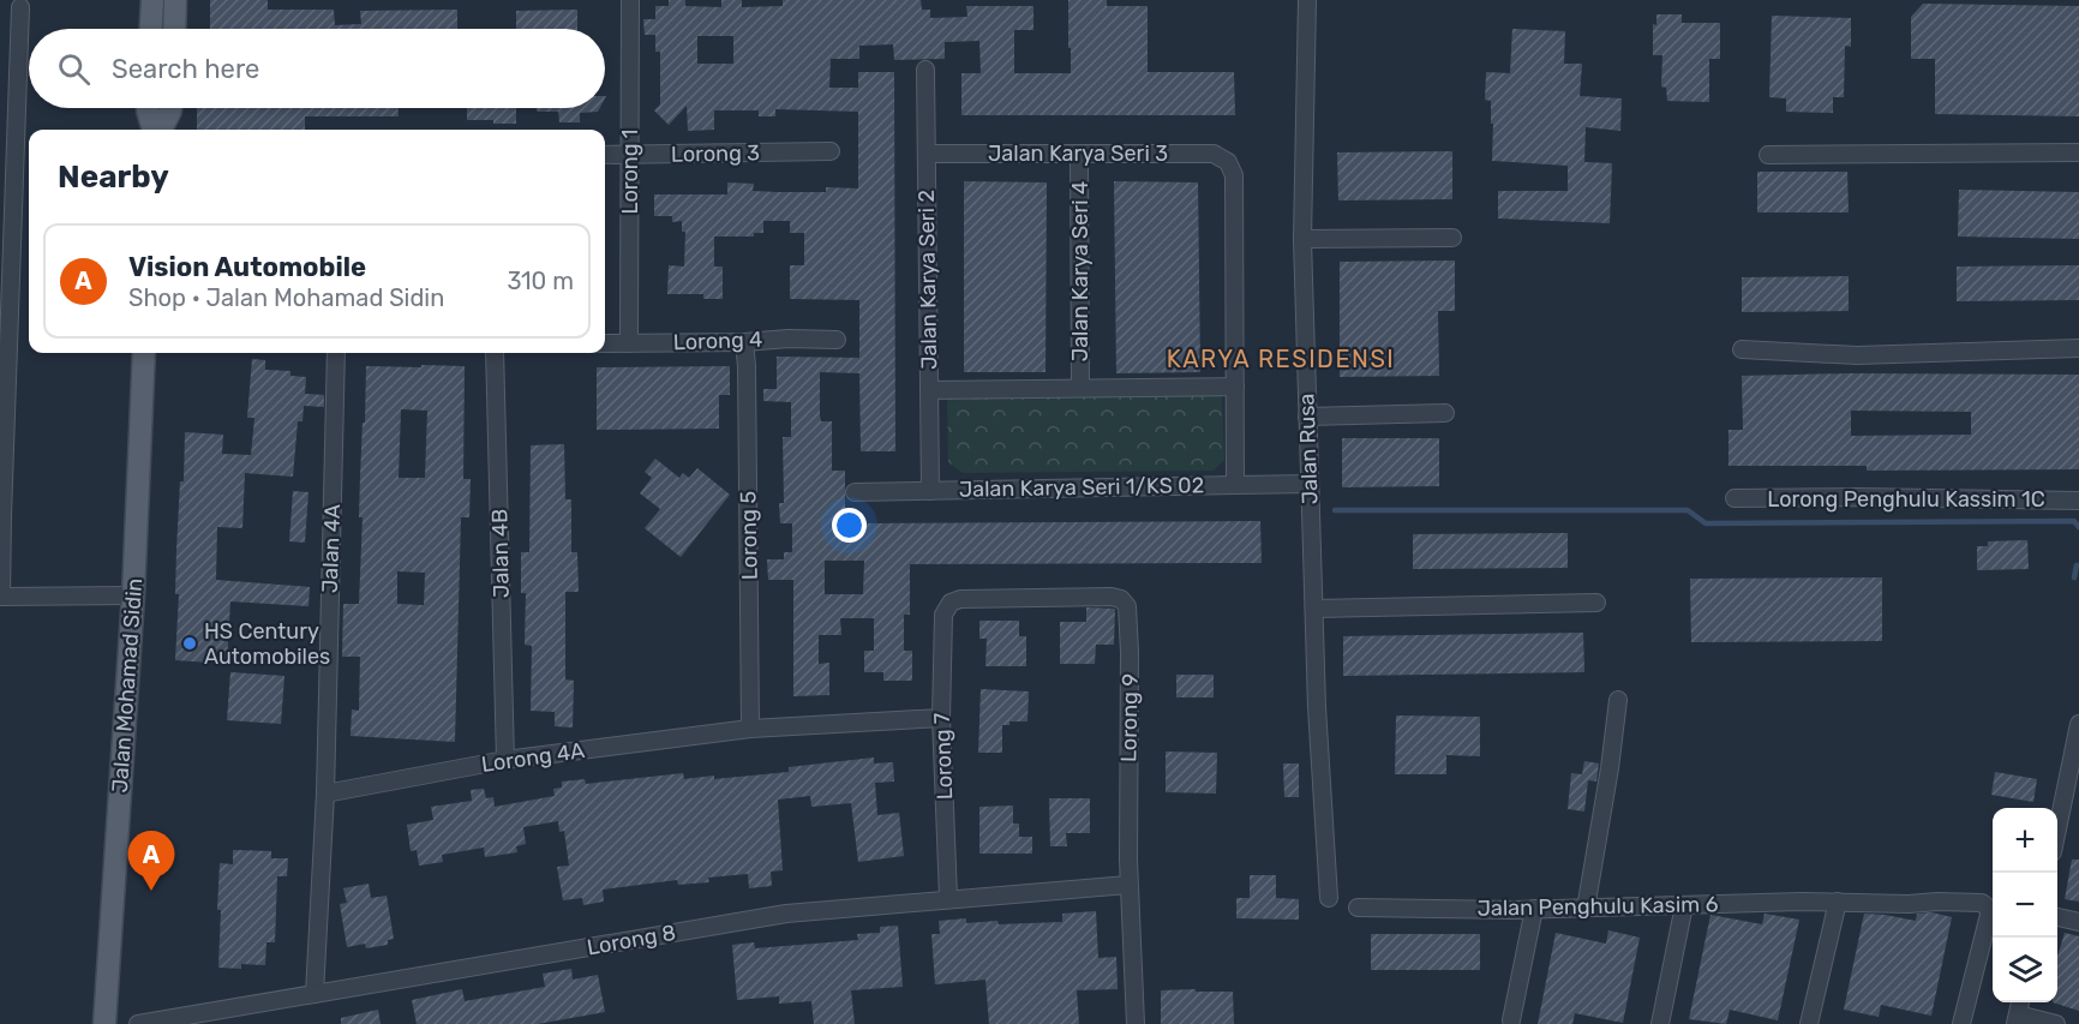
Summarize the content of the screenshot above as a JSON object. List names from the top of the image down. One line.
{"streets":{"main road":["Jalan Mohamad Sidin"],"street":["Lorong 3","Jalan Karya Seri 3","Lorong 1","Jalan Karya Seri 4","Jalan Karya Seri 2","Lorong 4","Jalan Rusa","Jalan Karya Seri 1/KS 02","Lorong Penghulu Kassim 1C","Lorong 5","Jalan 4A","Jalan 4B","Lorong 9","Lorong 7","Lorong 4A","Jalan Penghulu Kasim 6","Lorong 8"]},"crossings":[["Lorong 3","Lorong 1"],["Jalan Karya Seri 3","Jalan Karya Seri 4"],["Jalan Karya Seri 3","Jalan Karya Seri 2"],["Lorong 1","Lorong 4"],["Jalan Karya Seri 2","Jalan Karya Seri 1/KS 02"],["Lorong 4","Lorong 5"],["Jalan Rusa","Jalan Karya Seri 1/KS 02"],["Lorong 5","Lorong 4A"],["Jalan 4A","Lorong 4A"],["Jalan 4B","Lorong 4A"],["Lorong 9","Lorong 7"],["Lorong 9","Lorong 8"],["Lorong 7","Lorong 4A"],["Lorong 7","Lorong 8"]],"districts":["KARYA RESIDENSI"],"places":["HS Century Automobiles"],"page":{"search":"Search here","heading":"Nearby","list":[{"mark":"A","name":"Vision Automobile","note":"Shop · Jalan Mohamad Sidin","value":"310 m"}],"map_buttons":["+","−"],"pins":"A"}}
